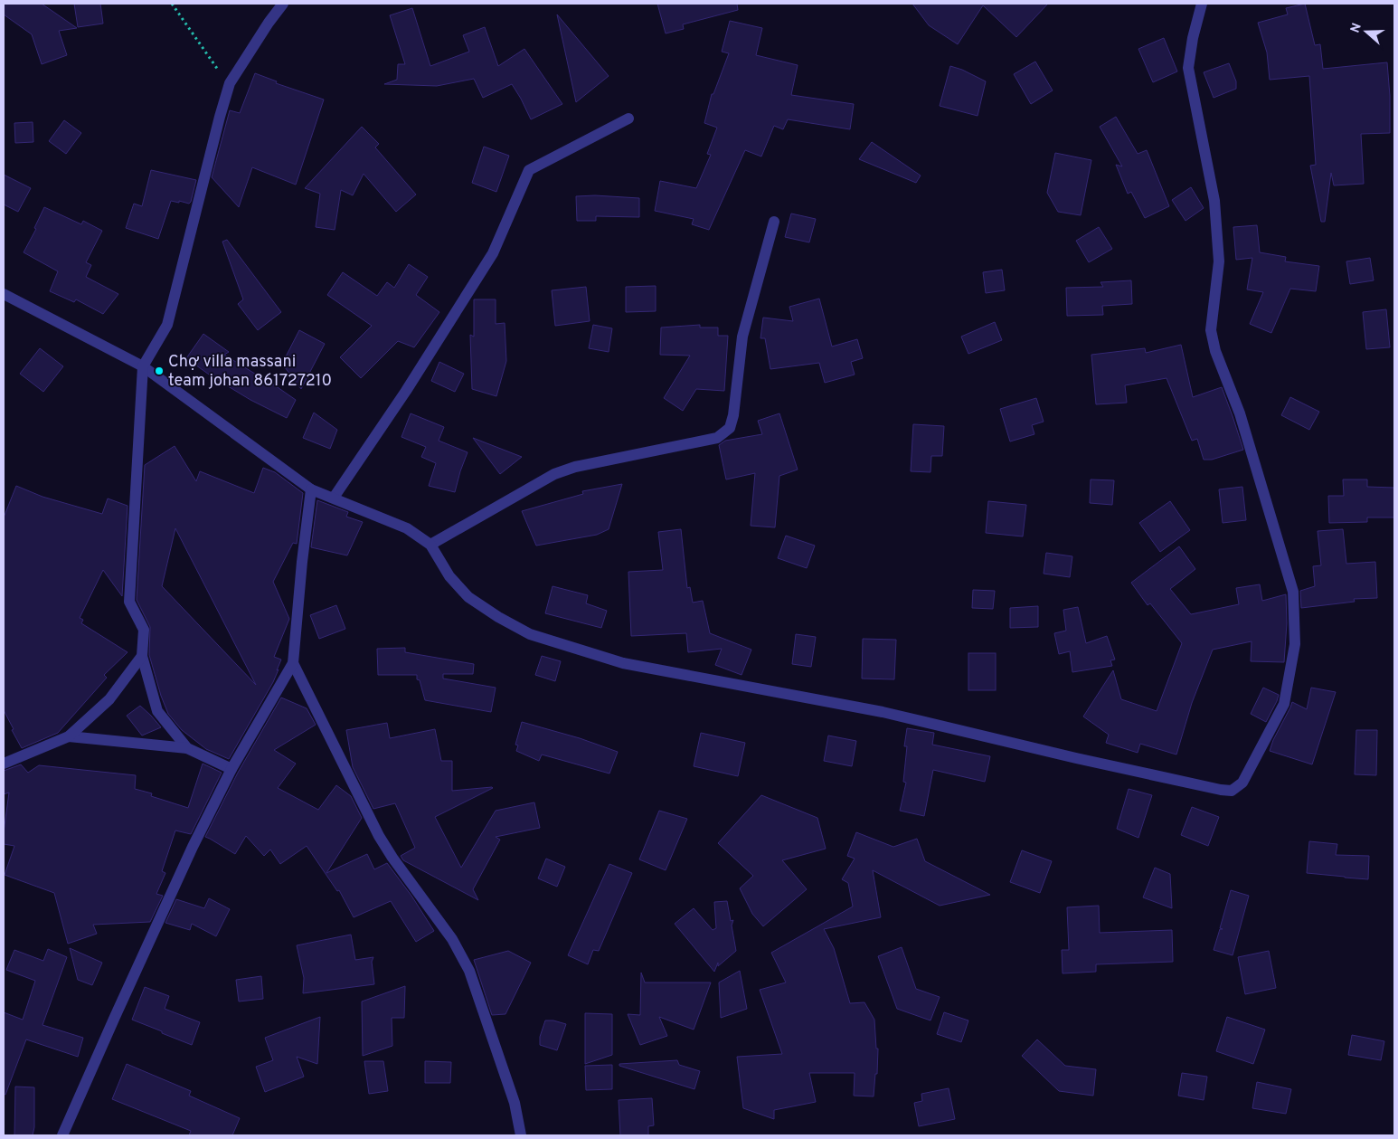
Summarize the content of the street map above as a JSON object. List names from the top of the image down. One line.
{"places":["Chợ villa massani team johan 861727210"],"north":"left"}
